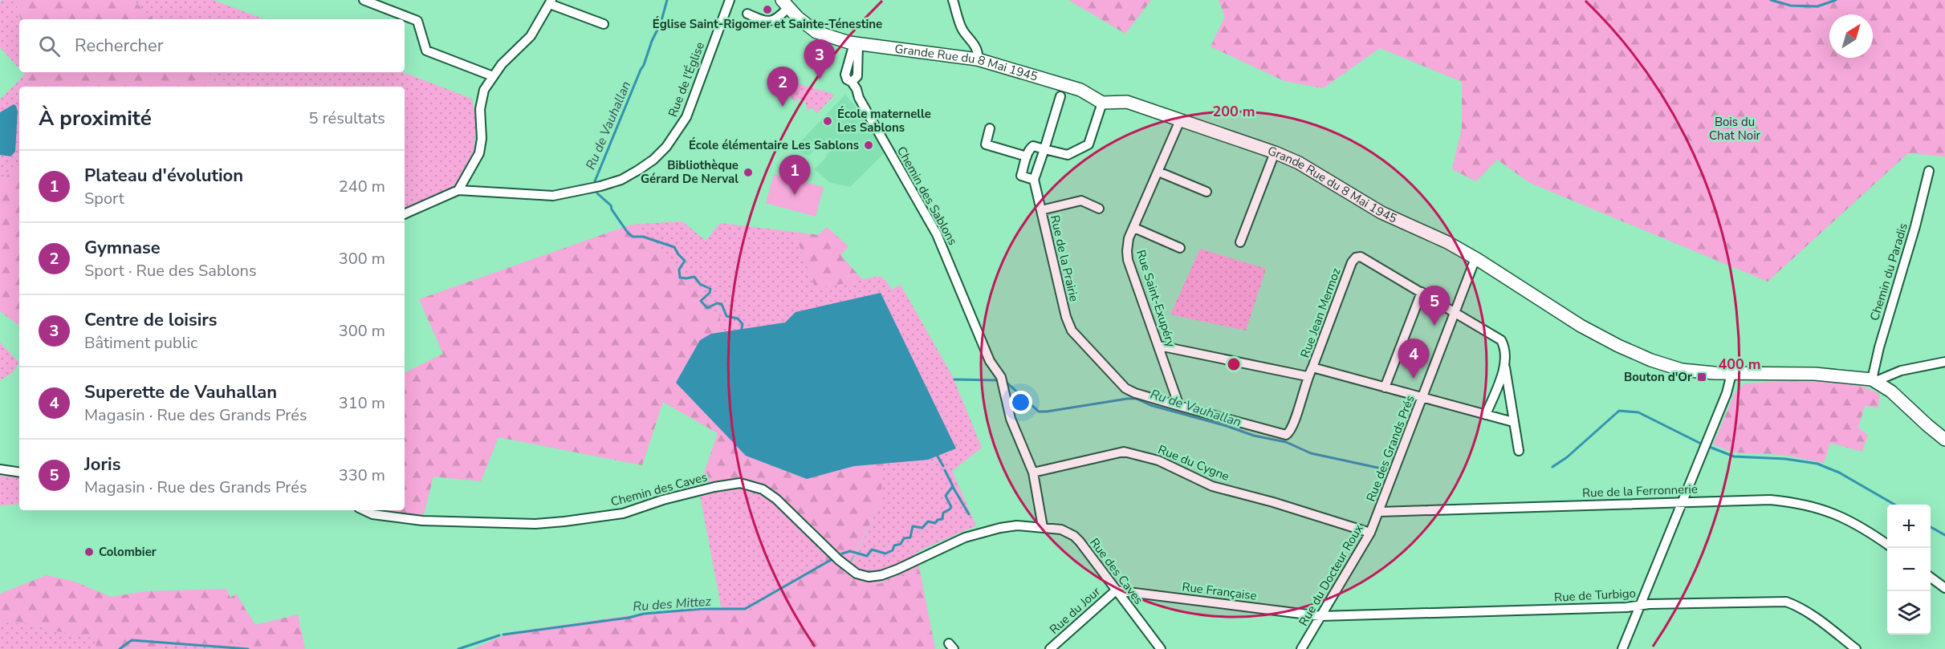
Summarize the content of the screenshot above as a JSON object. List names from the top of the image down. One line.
{"streets":{"main road":["Grande Rue du 8 Mai 1945"],"street":["Rue de l'Église","Chemin des Sablons","Rue de la Prairie","Chemin du Paradis","Rue Saint-Exupéry","Rue Jean Mermoz","Rue des Grands Prés","Rue du Cygne","Chemin des Caves","Rue de la Ferronnerie","Rue des Caves","Rue du Docteur Roux","Rue Française","Rue de Turbigo","Rue du Jour"]},"crossings":[["Grande Rue du 8 Mai 1945","Chemin des Sablons"],["Grande Rue du 8 Mai 1945","Chemin du Paradis"],["Grande Rue du 8 Mai 1945","Rue Saint-Exupéry"],["Grande Rue du 8 Mai 1945","Rue des Grands Prés"],["Chemin des Sablons","Rue du Cygne"],["Rue de la Prairie","Rue Saint-Exupéry"],["Rue de la Prairie","Rue Jean Mermoz"],["Rue des Grands Prés","Rue de la Ferronnerie"],["Rue des Grands Prés","Rue du Docteur Roux"],["Rue du Cygne","Rue du Docteur Roux"],["Chemin des Caves","Rue des Caves"],["Rue de la Ferronnerie","Rue du Docteur Roux"],["Rue des Caves","Rue Française"],["Rue des Caves","Rue du Jour"],["Rue du Docteur Roux","Rue Française"],["Rue du Docteur Roux","Rue de Turbigo"],["Rue Française","Rue de Turbigo"],["Rue Française","Rue du Jour"]],"water":["Ru de Vauhallan","Ru des Mittez"],"parks":["Bois du Chat Noir"],"places":{"other":["Église Saint-Rigomer et Sainte-Ténestine","École maternelle Les Sablons","École élémentaire Les Sablons","Bibliothèque Gérard De Nerval","Colombier"],"transit":["Bouton d'Or"]},"north":"top right","page":{"search":"Rechercher","pins":["3","2","1","5","4"],"heading":["À proximité","5 résultats"],"list":[{"mark":"1","name":"Plateau d'évolution","note":"Sport","value":"240 m"},{"mark":"2","name":"Gymnase","note":"Sport · Rue des Sablons","value":"300 m"},{"mark":"3","name":"Centre de loisirs","note":"Bâtiment public","value":"300 m"},{"mark":"4","name":"Superette de Vauhallan","note":"Magasin · Rue des Grands Prés","value":"310 m"},{"mark":"5","name":"Joris","note":"Magasin · Rue des Grands Prés","value":"330 m"}],"map_buttons":["+","−"]},"rings":["200 m","400 m"]}
